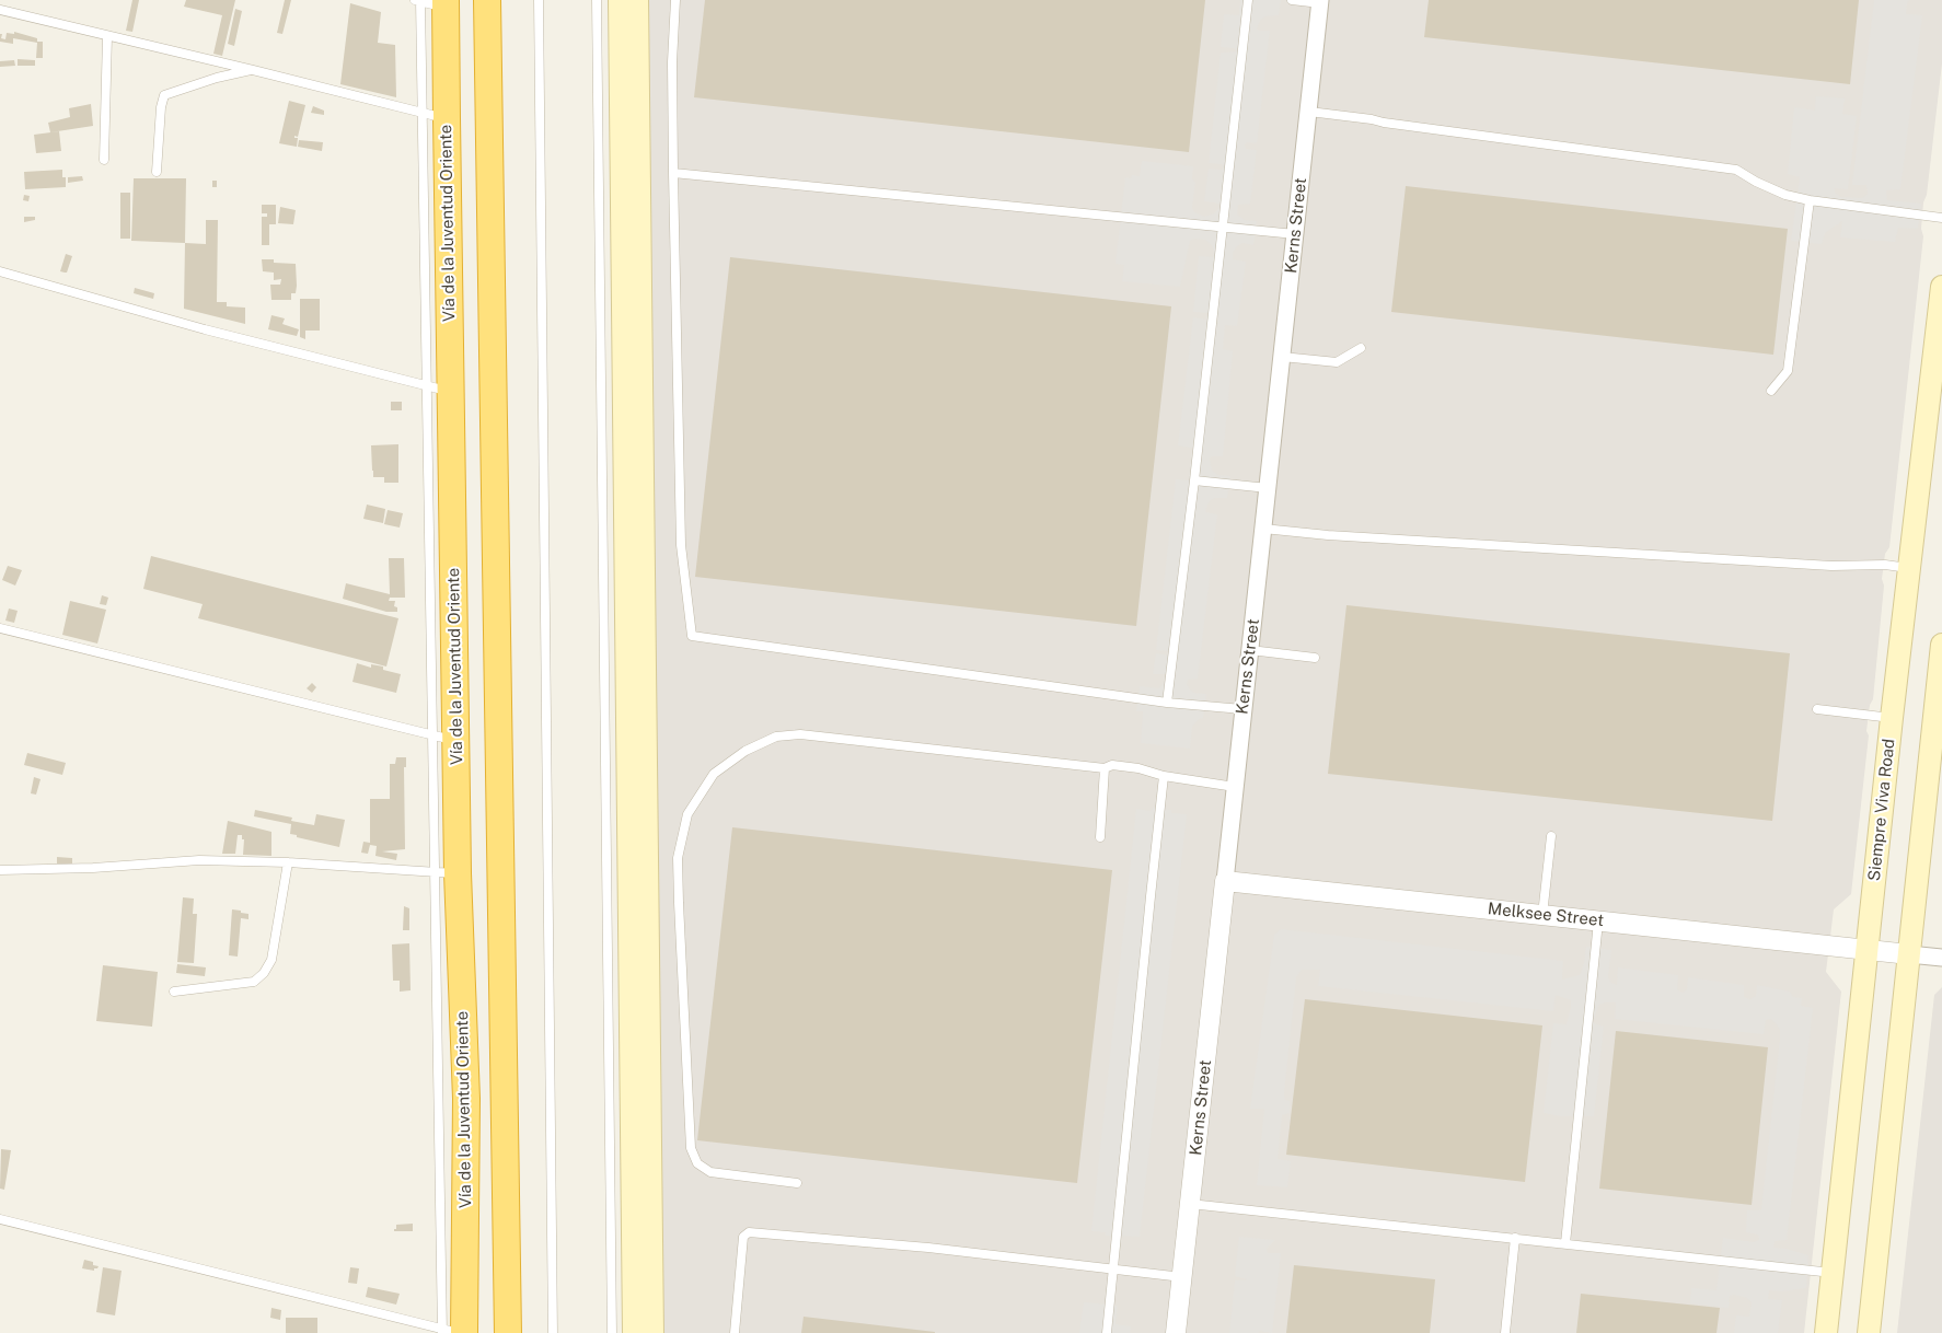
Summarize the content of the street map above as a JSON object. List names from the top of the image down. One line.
{"streets":{"highway":["Vía de la Juventud Oriente"],"main road":["Siempre Viva Road"],"street":["Kerns Street","Melksee Street"]},"crossings":[["Kerns Street","Melksee Street"],["Siempre Viva Road","Melksee Street"]]}
